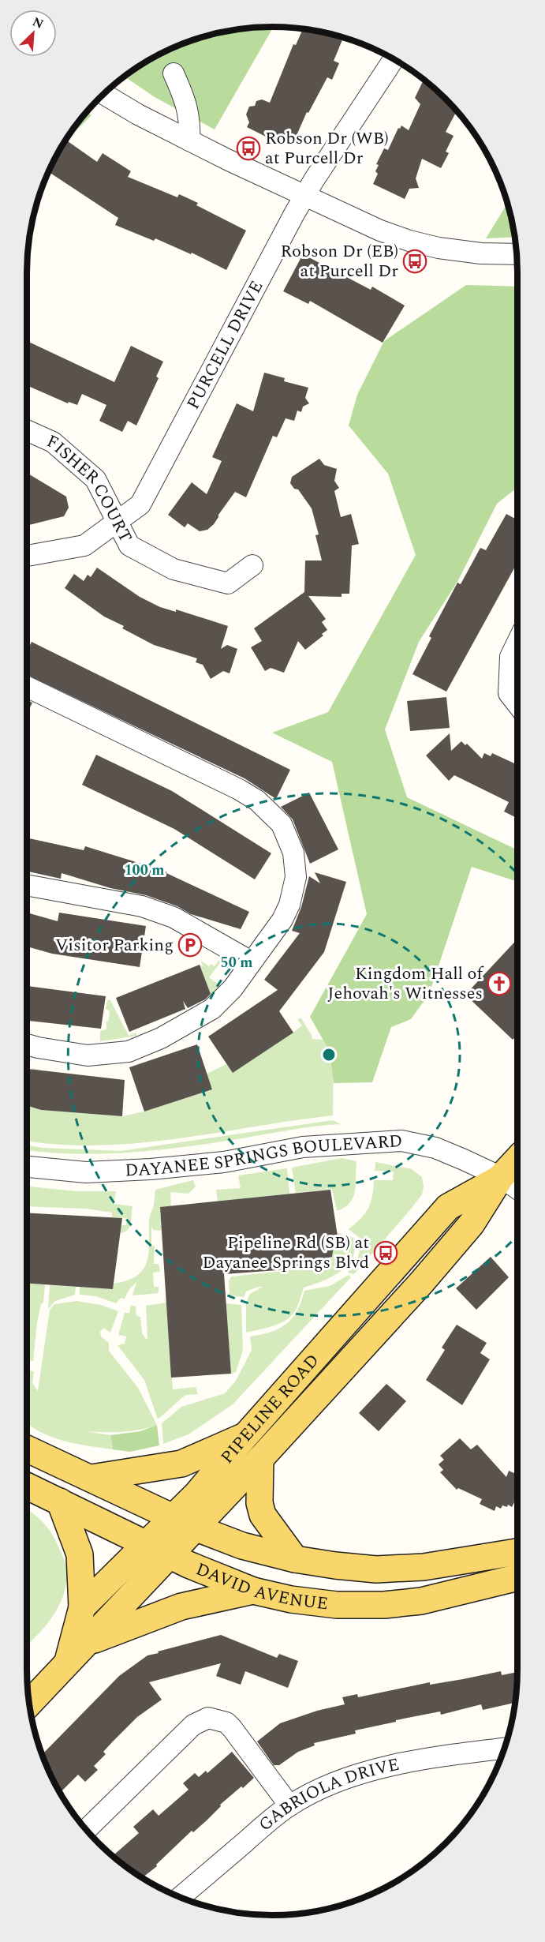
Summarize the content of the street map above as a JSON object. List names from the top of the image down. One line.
{"streets":{"main road":["PIPELINE ROAD","DAVID AVENUE"],"street":["PURCELL DRIVE","FISHER COURT","DAYANEE SPRINGS BOULEVARD","GABRIOLA DRIVE"]},"crossings":[["PURCELL DRIVE","FISHER COURT"],["DAYANEE SPRINGS BOULEVARD","PIPELINE ROAD"],["PIPELINE ROAD","DAVID AVENUE"]],"places":{"bus stop":["Robson Dr (WB) at Purcell Dr","Robson Dr (EB) at Purcell Dr","Pipeline Rd (SB) at Dayanee Springs Blvd"],"parking":["Visitor Parking"],"church":["Kingdom Hall of Jehovah's Witnesses"]},"north":"top right","rings":["100 m","50 m"]}
